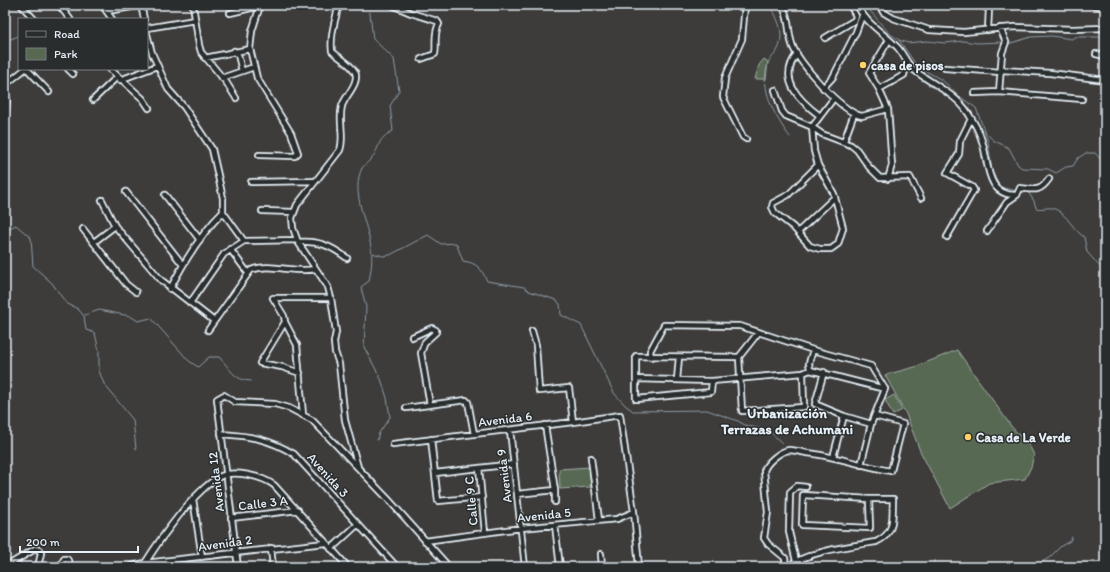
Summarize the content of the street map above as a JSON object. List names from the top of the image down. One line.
{"streets":{"street":["Avenida 6","Avenida 3","Avenida 9","Avenida 12","Calle 9 C","Calle 3 A","Avenida 5","Avenida 2"]},"crossings":[["Avenida 6","Avenida 9"],["Avenida 6","Avenida 5"],["Avenida 3","Avenida 12"],["Avenida 9","Avenida 5"],["Avenida 12","Calle 3 A"],["Avenida 12","Avenida 2"],["Calle 9 C","Avenida 5"]],"districts":["Urbanización Terrazas de Achumani"],"places":["casa de pisos","Casa de La Verde"],"legend":["Road","Park"],"scale_bar":"200 m"}
